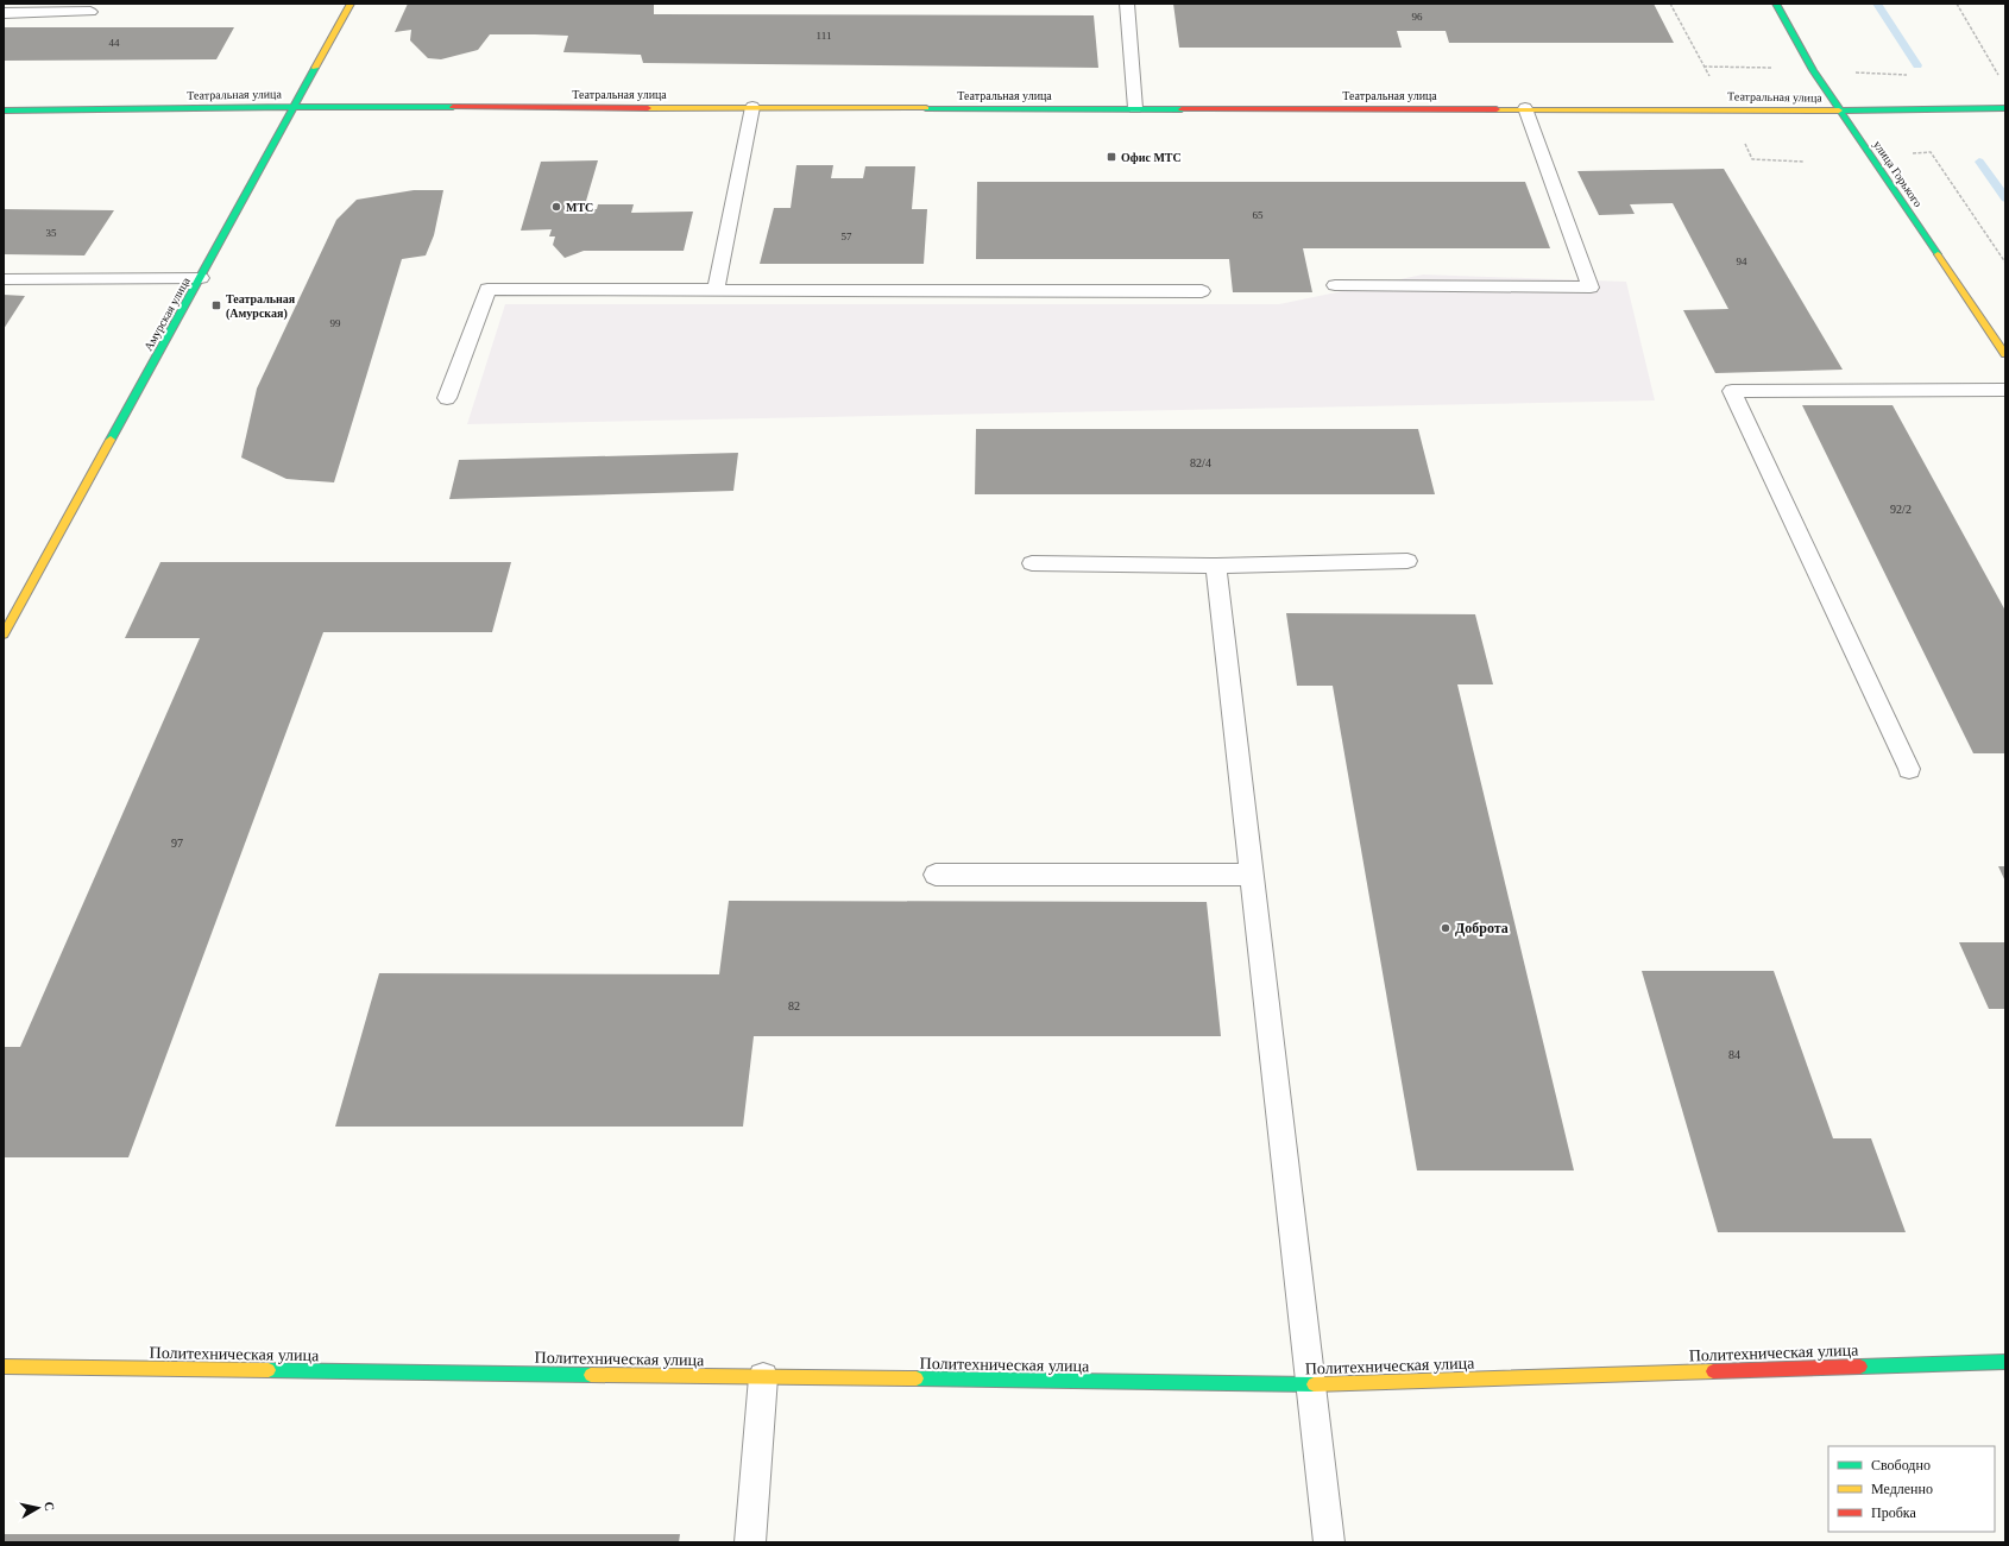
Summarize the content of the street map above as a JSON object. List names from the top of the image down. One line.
{"streets":{"main road":["Театральная улица","улица Горького","Амурская улица","Политехническая улица"]},"crossings":[["Театральная улица","улица Горького"],["Театральная улица","Амурская улица"]],"places":{"transit":["Офис МТС","Театральная (Амурская)"],"other":["МТС","Доброта"]},"house_numbers":["96","111","44","65","35","57","94","99","82/4","92/2","97","82","84"],"legend":["Свободно","Медленно","Пробка"],"north":"right"}
